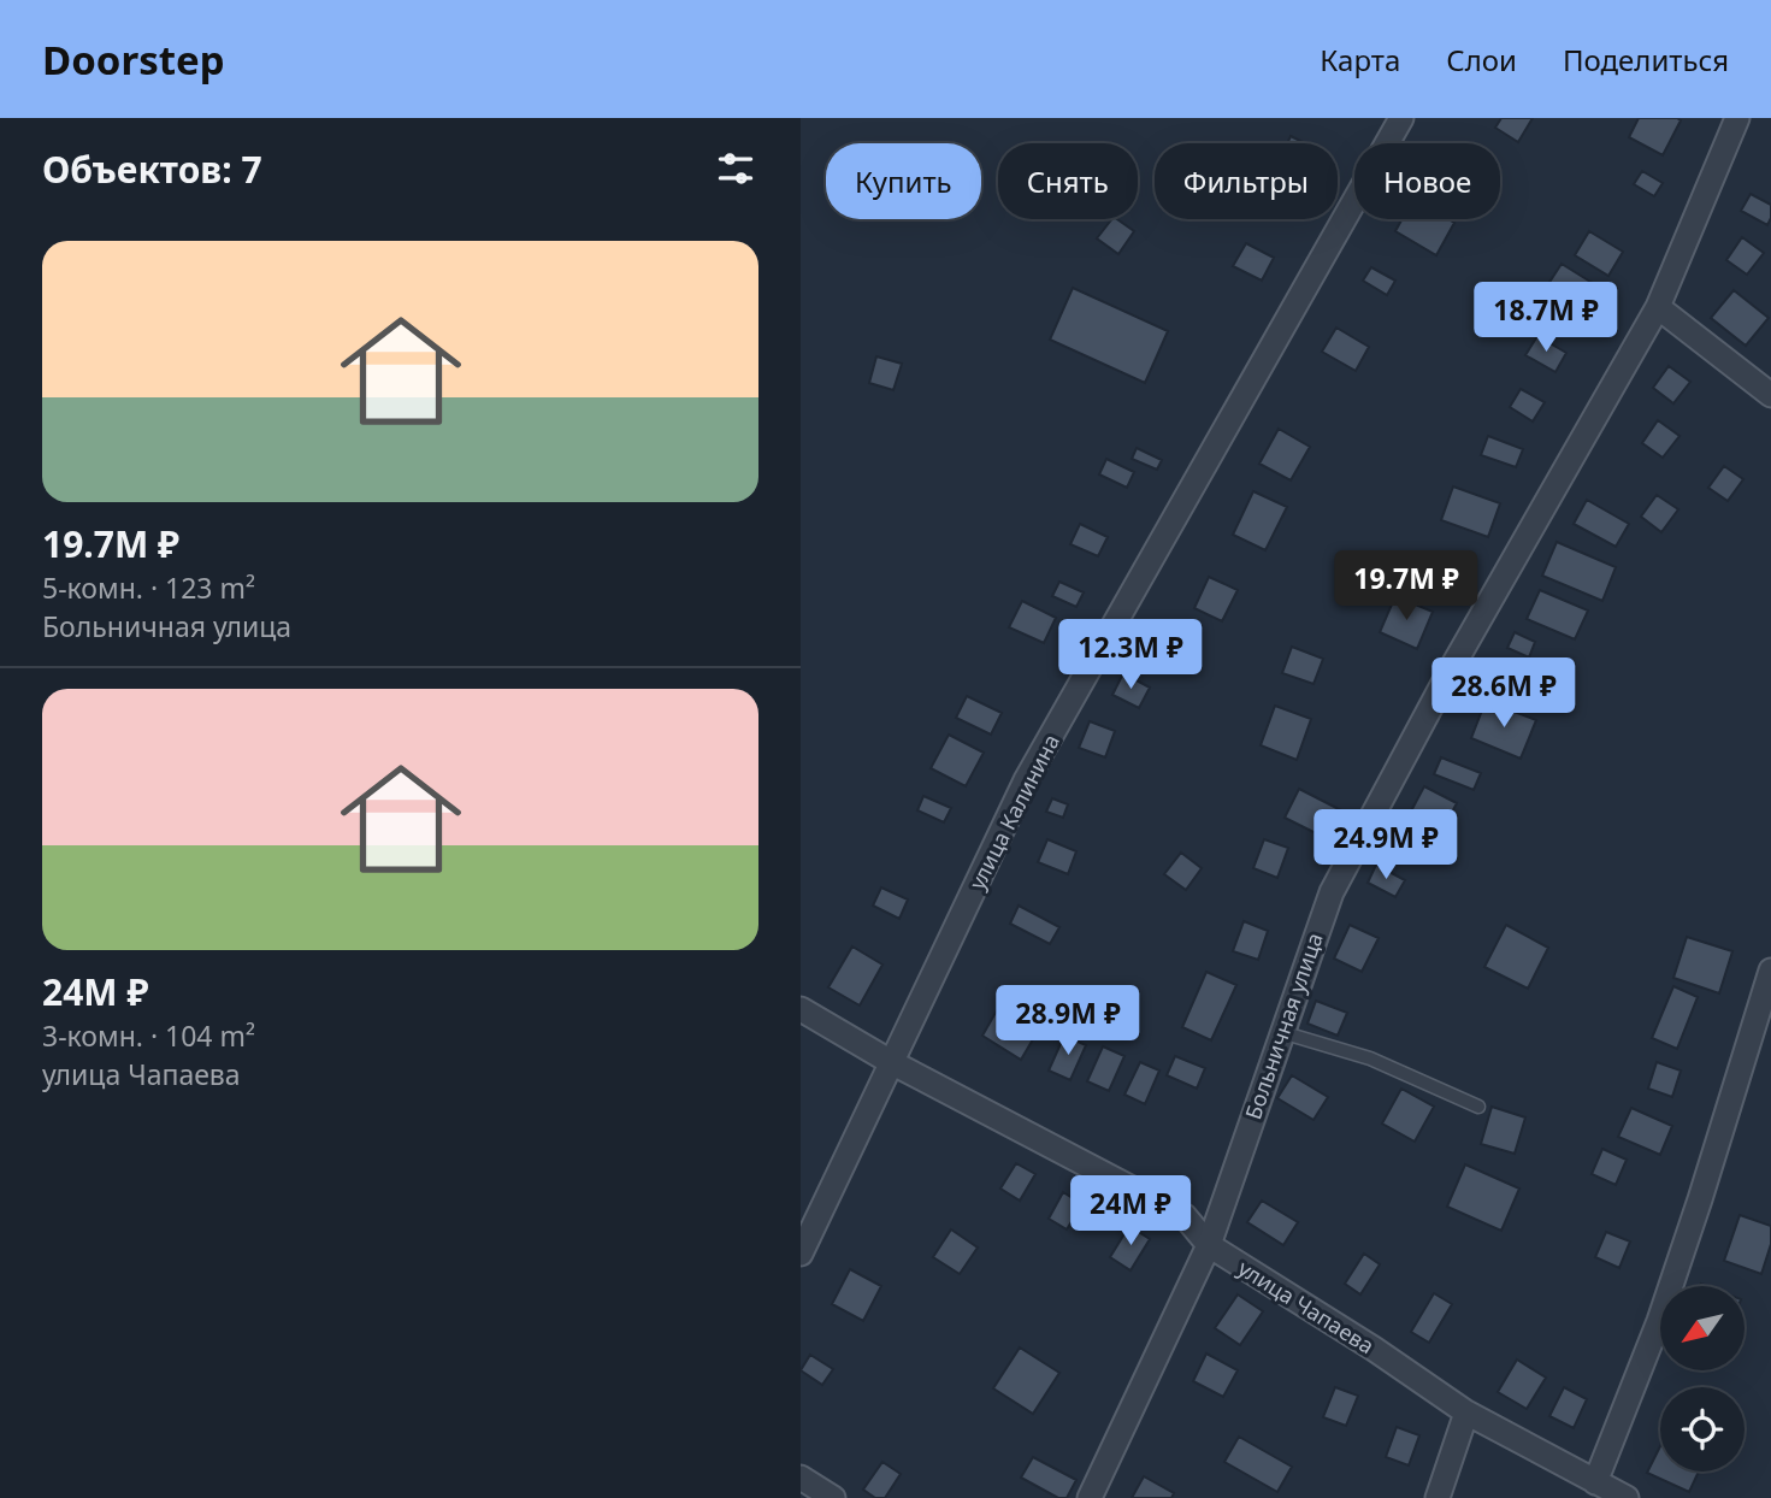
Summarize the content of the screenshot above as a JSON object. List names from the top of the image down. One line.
{"streets":{"street":["улица Калинина","Больничная улица","улица Чапаева"]},"crossings":[["улица Калинина","улица Чапаева"],["Больничная улица","улица Чапаева"]],"north":"bottom left","page":{"header":"Doorstep","nav":["Карта","Слои","Поделиться"],"heading":"Объектов: 7","chip":["Купить","Снять","Фильтры","Новое"],"list":[{"name":"19.7M ₽","note":"5-комн. · 123 m² · Больничная улица"},{"name":"24M ₽","note":"3-комн. · 104 m² · улица Чапаева"}],"price":["18.7M ₽","19.7M ₽","12.3M ₽","28.6M ₽","24.9M ₽","28.9M ₽","24M ₽"]}}
